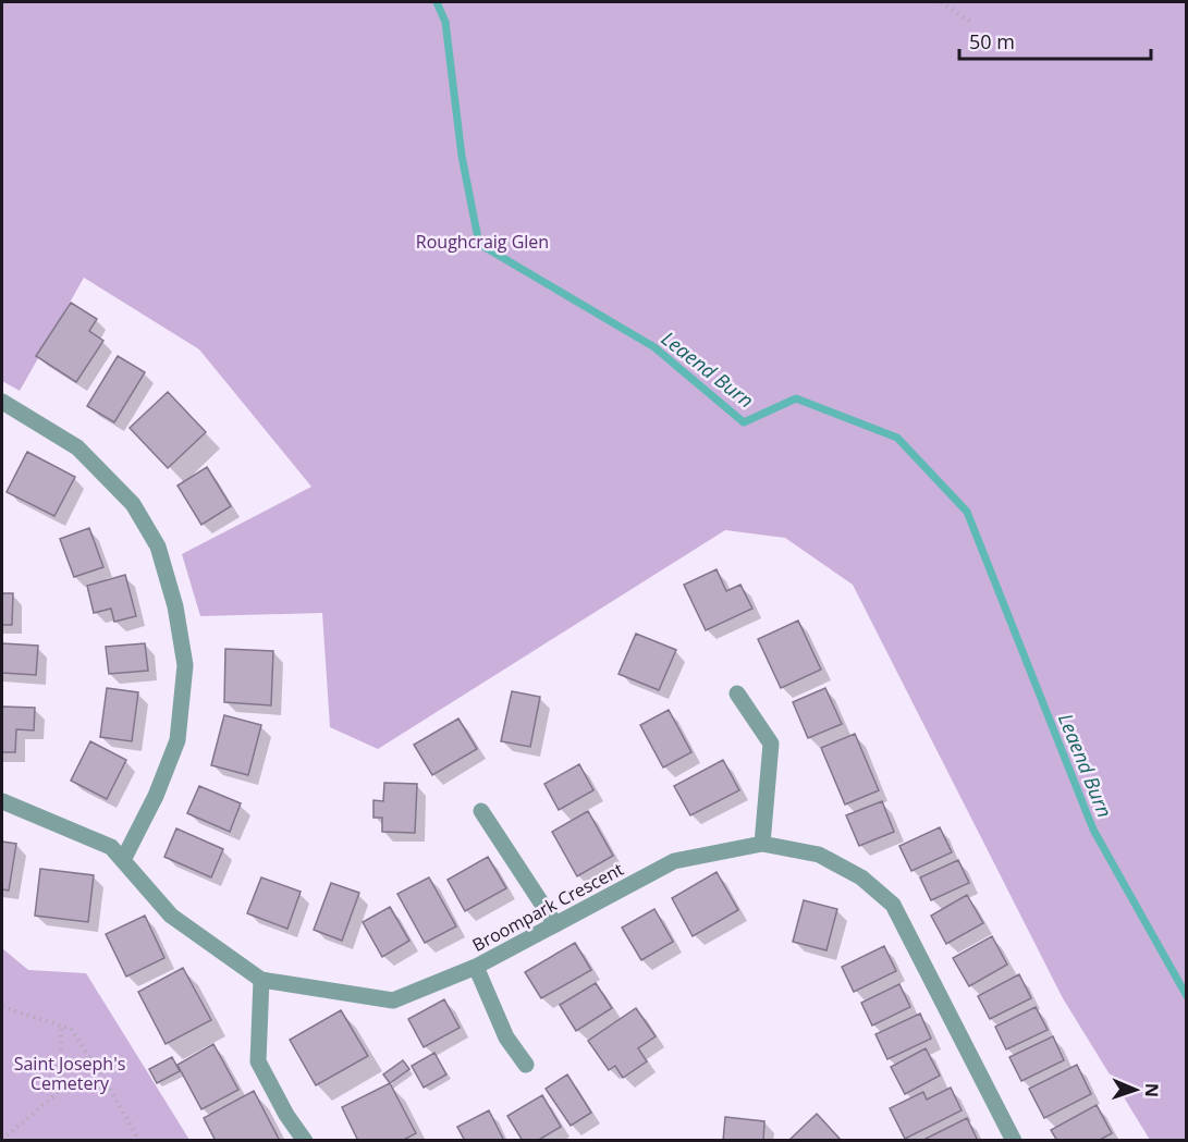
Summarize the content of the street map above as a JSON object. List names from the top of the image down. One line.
{"streets":{"street":["Broompark Crescent"]},"water":["Leaend Burn"],"parks":["Roughcraig Glen","Saint Joseph's Cemetery"],"scale_bar":"50 m","north":"right"}
